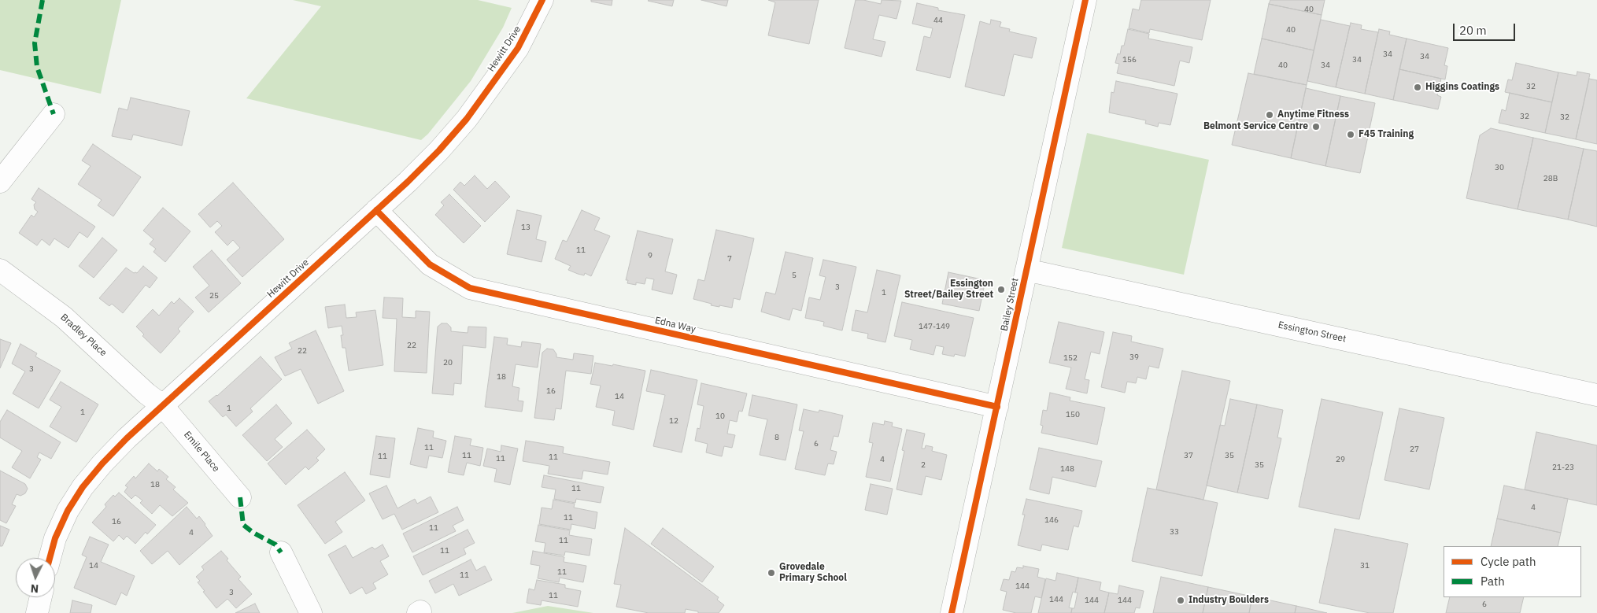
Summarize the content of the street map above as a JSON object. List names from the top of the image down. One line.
{"streets":{"street":["Hewitt Drive","Bailey Street","Edna Way","Essington Street","Bradley Place","Emile Place"]},"crossings":[["Hewitt Drive","Edna Way"],["Hewitt Drive","Bradley Place"],["Hewitt Drive","Emile Place"],["Bailey Street","Edna Way"],["Bailey Street","Essington Street"],["Bradley Place","Emile Place"]],"places":["Higgins Coatings","Anytime Fitness","Belmont Service Centre","F45 Training","Essington Street/Bailey Street","Grovedale Primary School","Industry Boulders"],"house_numbers":["40","44","40","34","34","156","34","40","34","32","32","32","30","28B","13","11","9","7","5","3","1","25","147-149","22","22","39","152","20","3","18","16","14","1","1","150","10","12","8","6","11","27","11","37","35","11","11","11","4","29","2","35","21-23","148","18","11","4","11","146","16","11","33","4","11","11","14","31","11","11","144","3","11","144","144","144","6"],"legend":["Cycle path","Path"],"scale_bar":"20 m","north":"bottom"}
